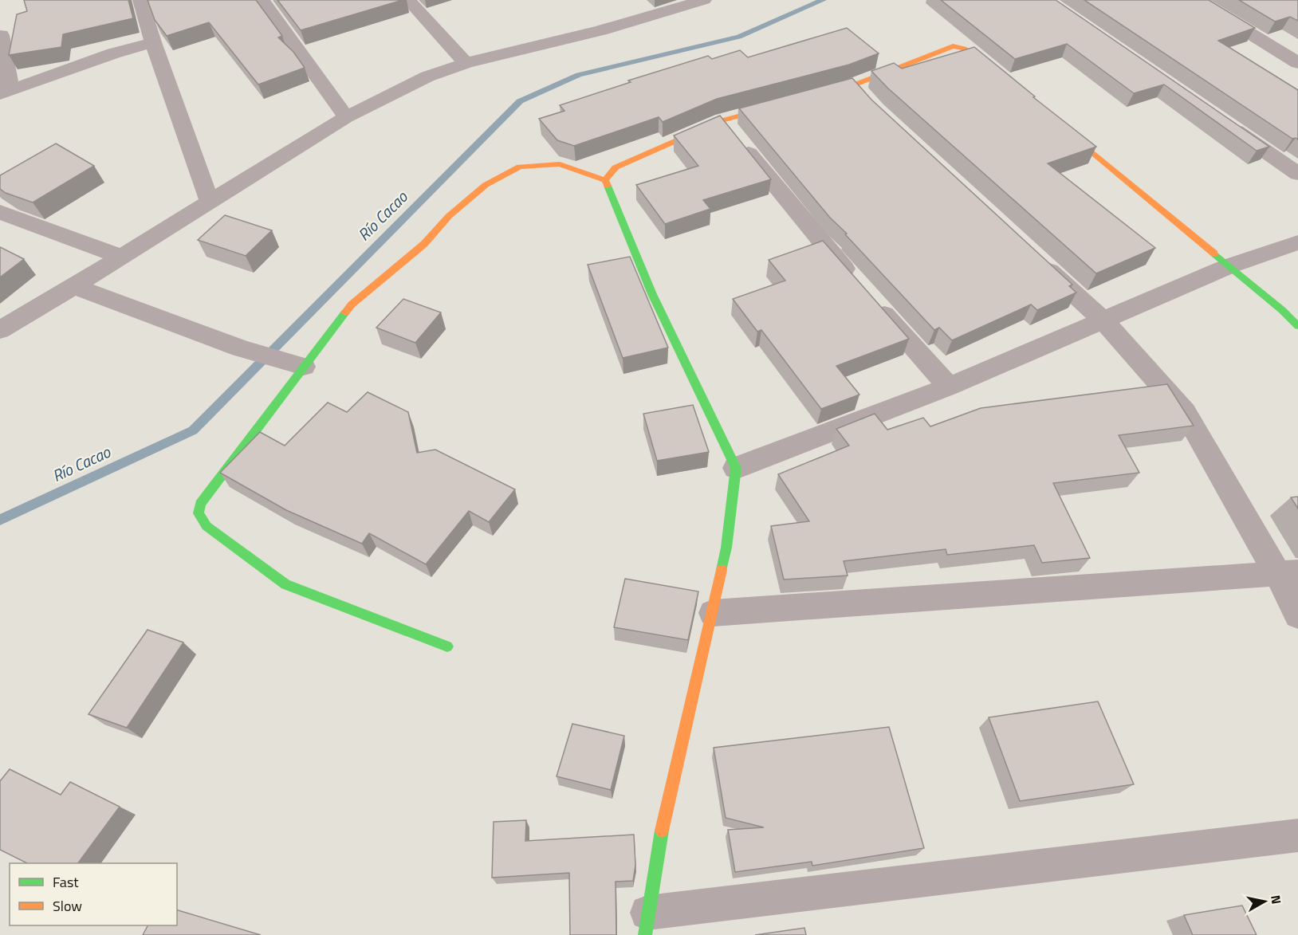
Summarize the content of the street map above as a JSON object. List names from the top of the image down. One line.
{"water":["Río Cacao"],"legend":["Fast","Slow"],"north":"right"}
